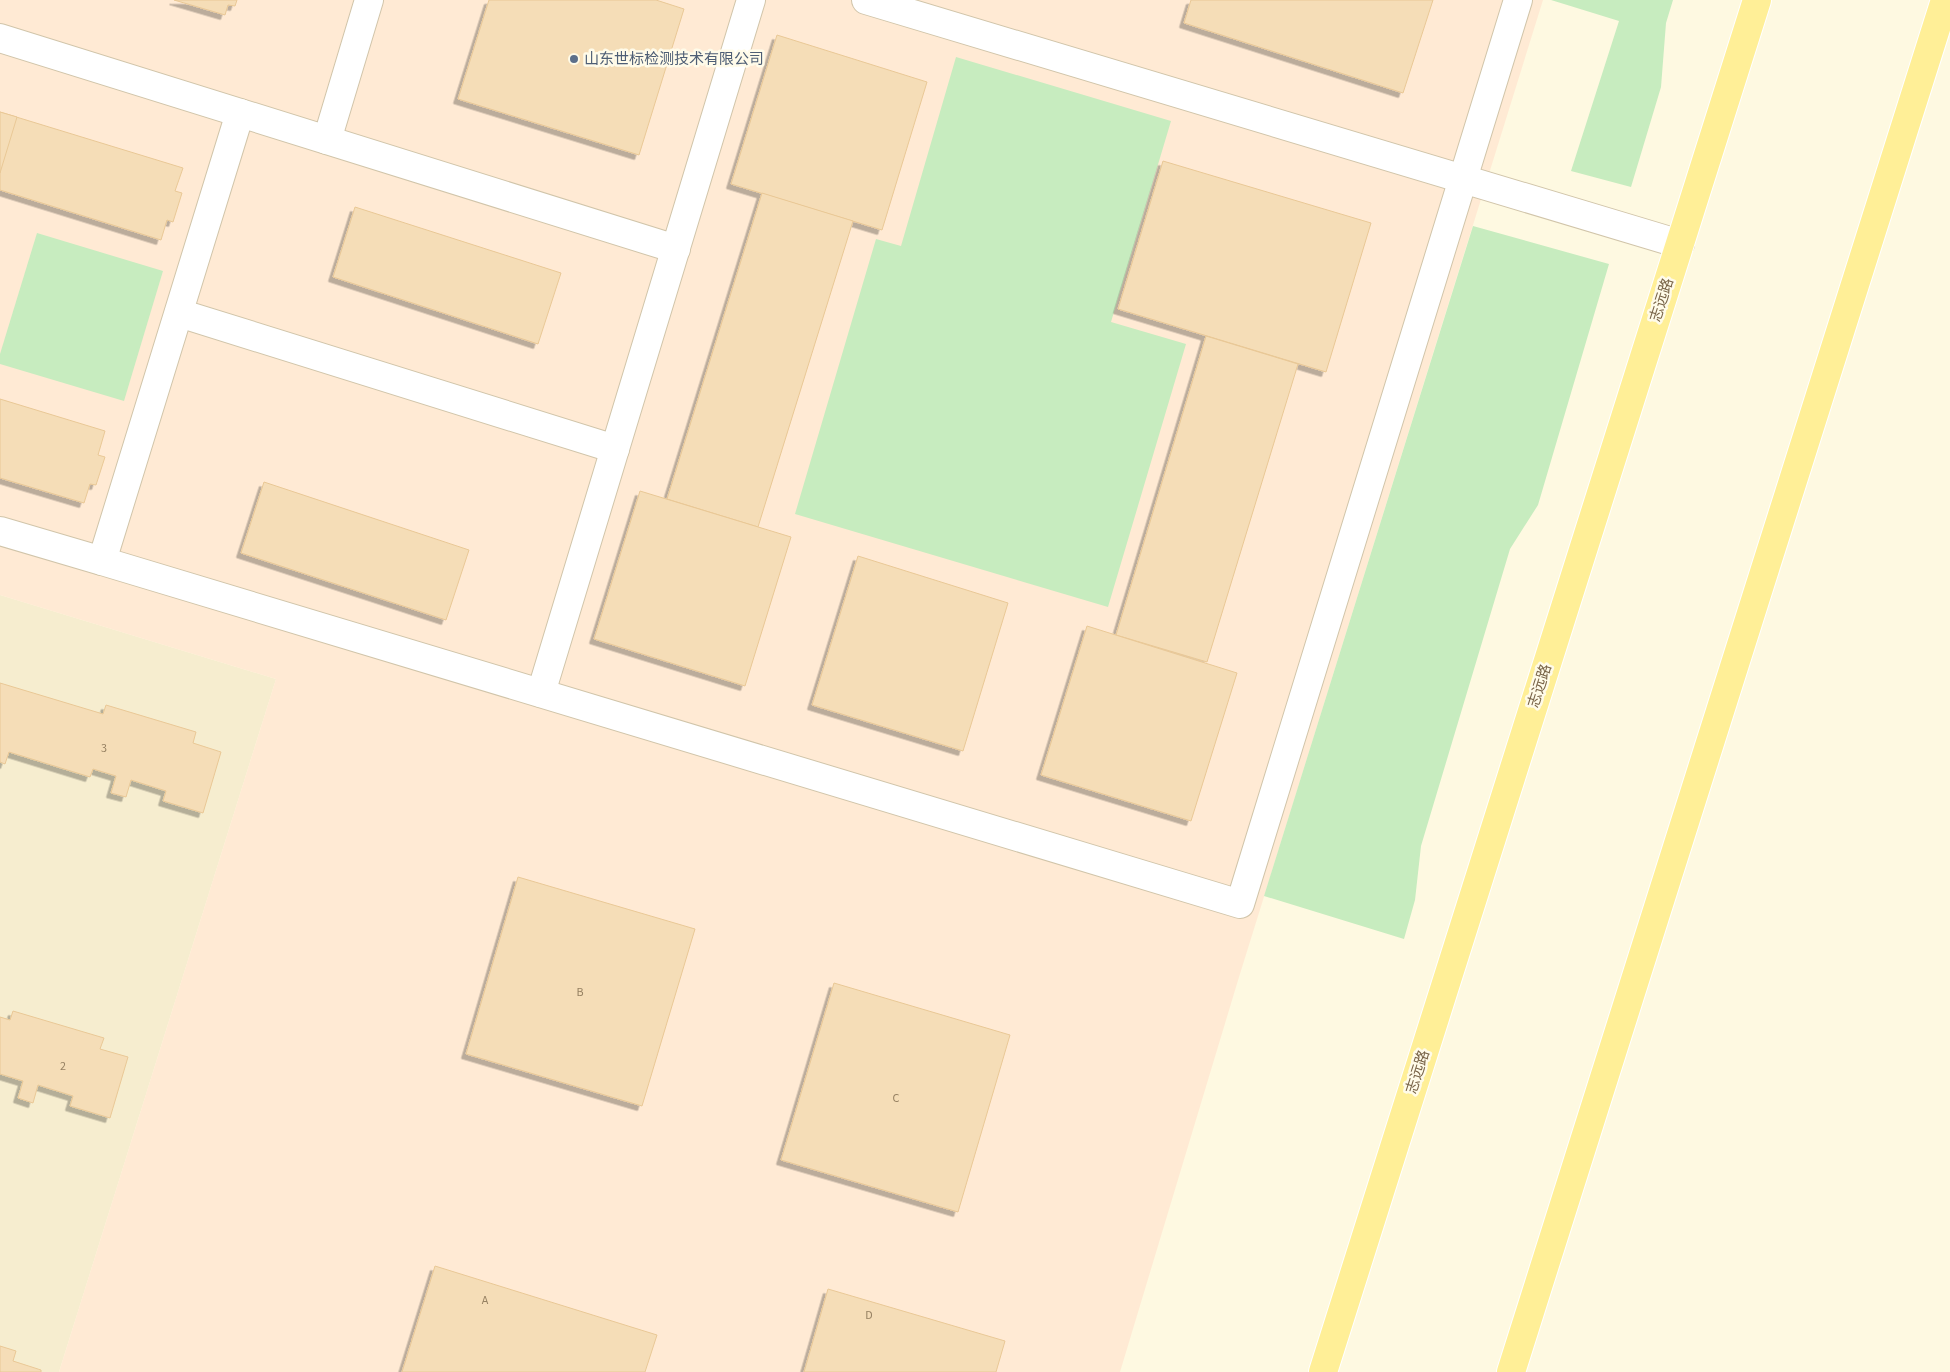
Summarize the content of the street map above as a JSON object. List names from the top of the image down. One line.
{"streets":{"main road":["志远路"]},"places":["山东世标检测技术有限公司"],"house_numbers":["3","B","2","C","A","D"]}
